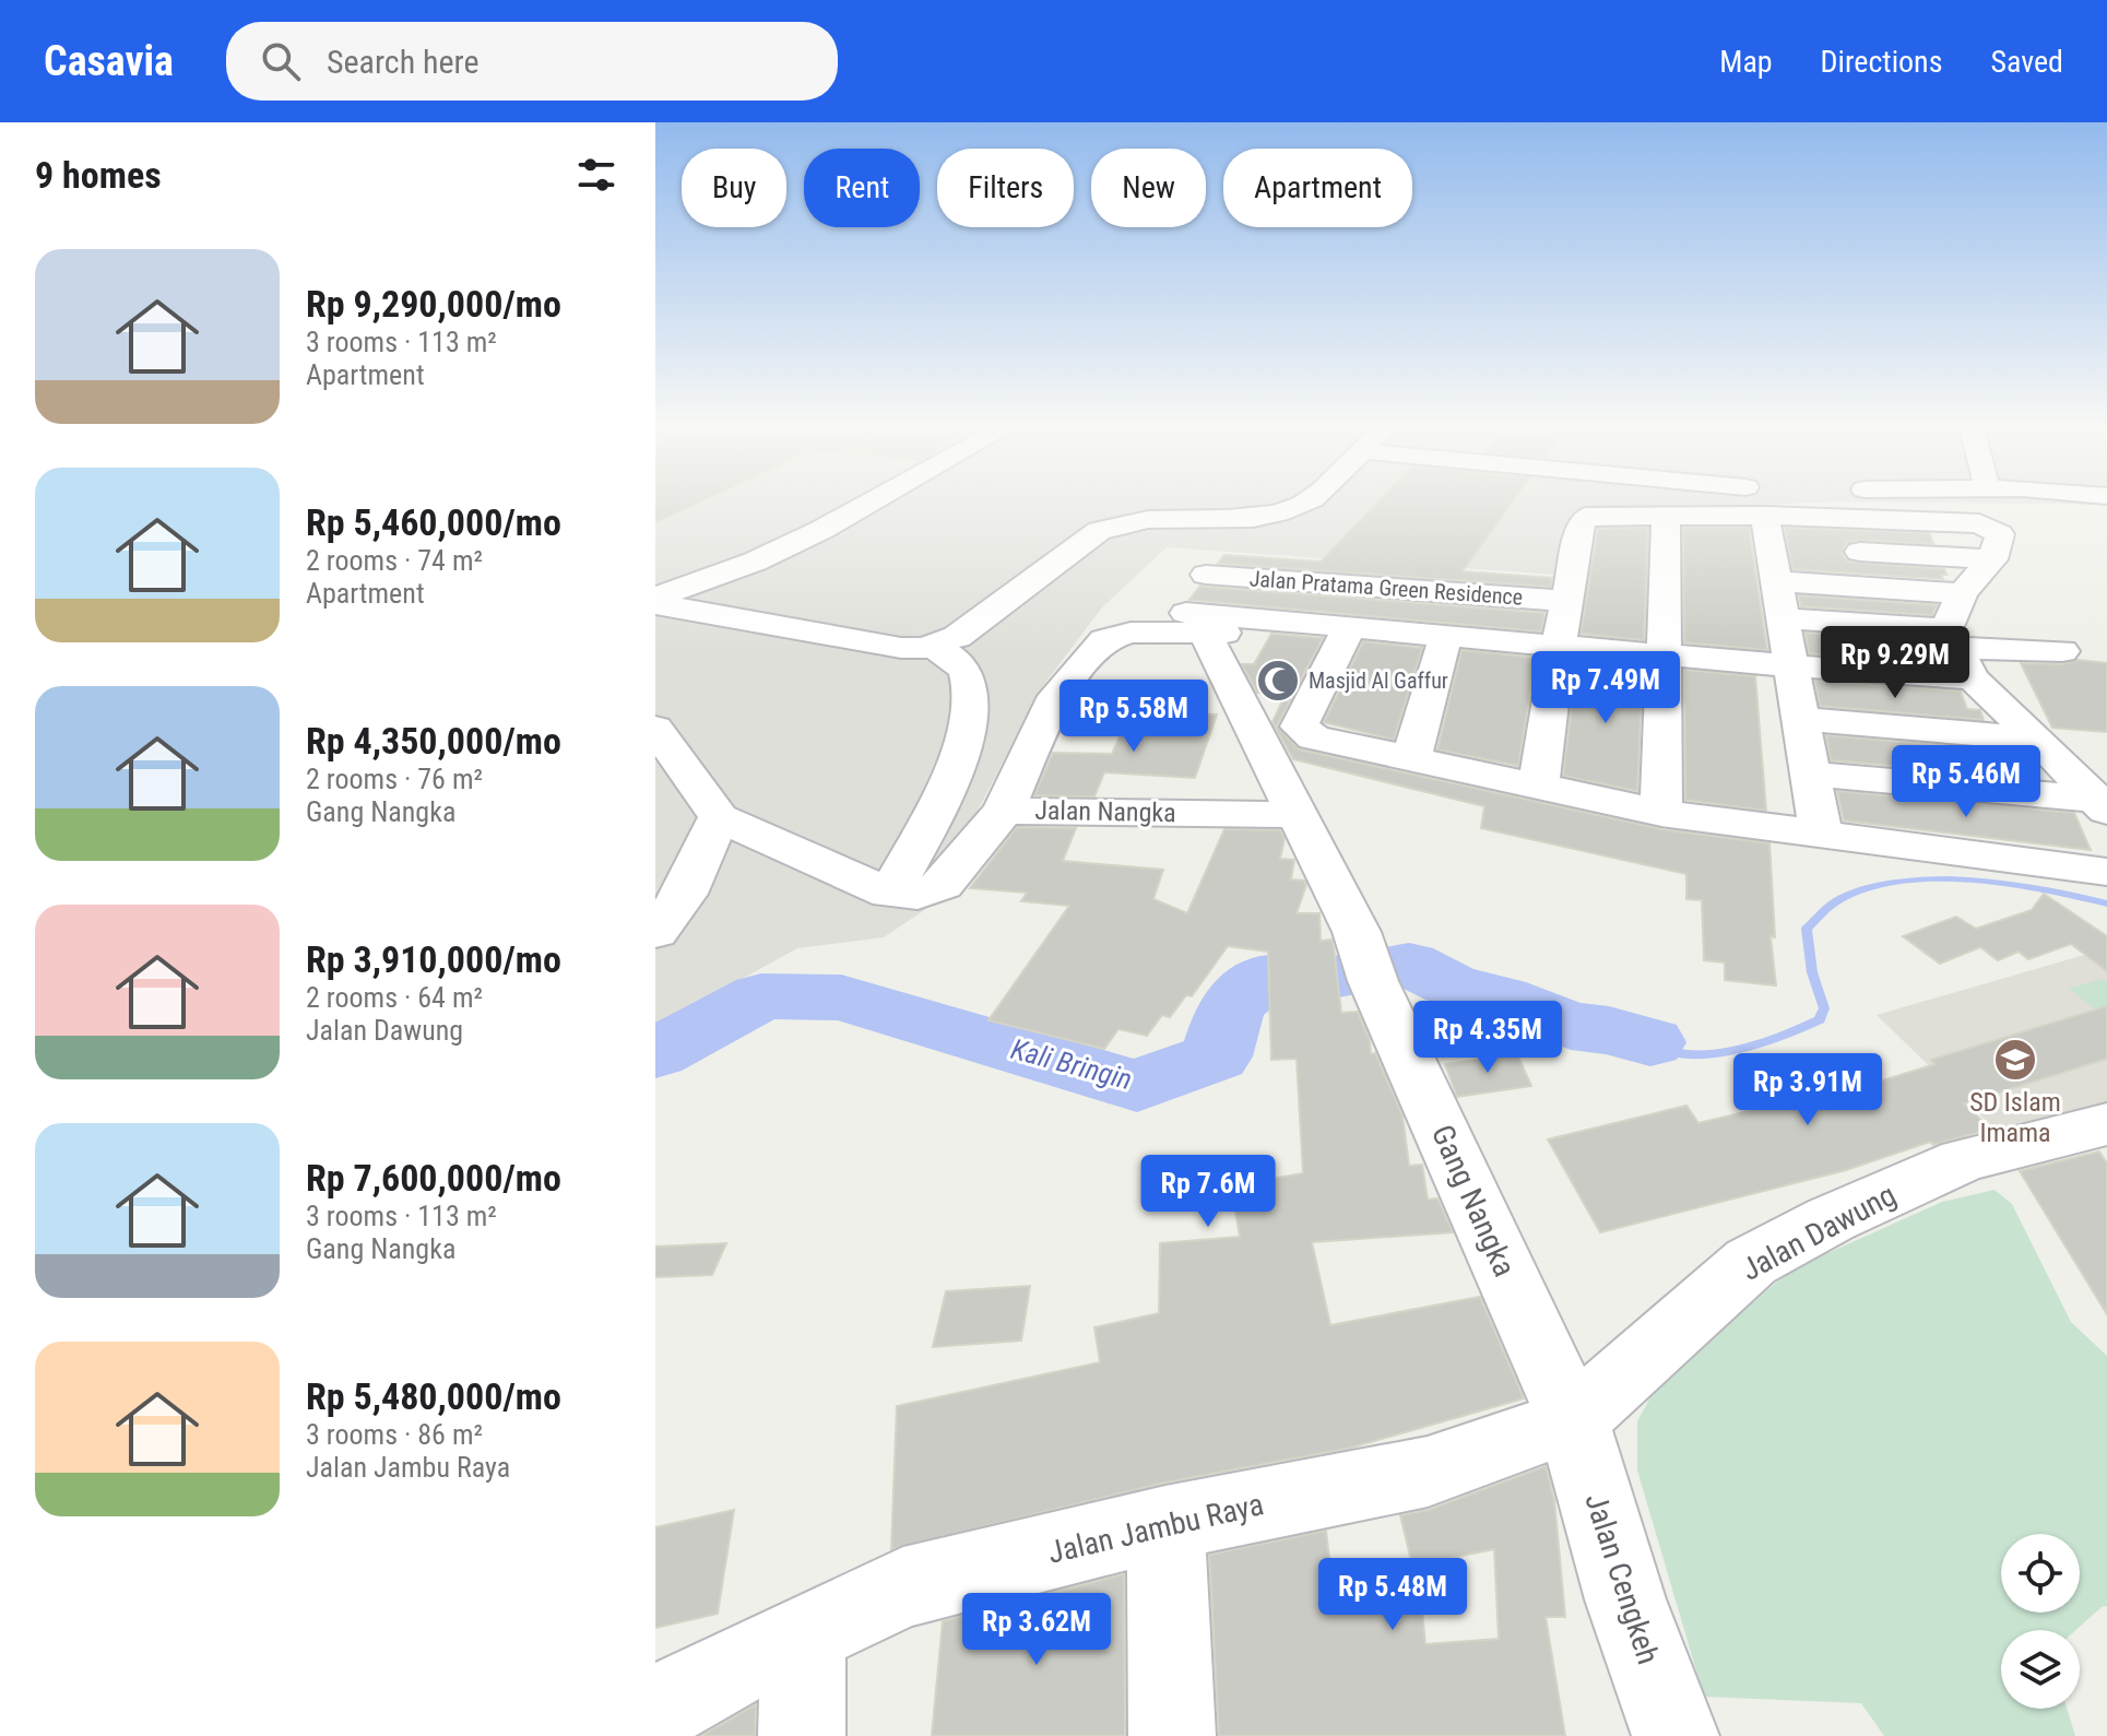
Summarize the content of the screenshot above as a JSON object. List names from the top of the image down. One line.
{"streets":{"street":["Jalan Pratama Green Residence","Jalan Nangka","Gang Nangka","Jalan Dawung","Jalan Jambu Raya","Jalan Cengkeh"]},"crossings":[["Jalan Pratama Green Residence","Jalan Nangka"],["Jalan Pratama Green Residence","Gang Nangka"],["Jalan Nangka","Gang Nangka"],["Gang Nangka","Jalan Dawung"],["Gang Nangka","Jalan Jambu Raya"],["Gang Nangka","Jalan Cengkeh"],["Jalan Dawung","Jalan Jambu Raya"],["Jalan Dawung","Jalan Cengkeh"],["Jalan Jambu Raya","Jalan Cengkeh"]],"water":["Kali Bringin"],"places":{"mosque":["Masjid Al Gaffur"],"school or university":["SD Islam Imama"]},"page":{"header":"Casavia","search":"Search here","nav":["Map","Directions","Saved"],"heading":"9 homes","chip":["Buy","Rent","Filters","New","Apartment"],"list":[{"name":"Rp 9,290,000/mo","note":"3 rooms · 113 m² · Apartment"},{"name":"Rp 5,460,000/mo","note":"2 rooms · 74 m² · Apartment"},{"name":"Rp 4,350,000/mo","note":"2 rooms · 76 m² · Gang Nangka"},{"name":"Rp 3,910,000/mo","note":"2 rooms · 64 m² · Jalan Dawung"},{"name":"Rp 7,600,000/mo","note":"3 rooms · 113 m² · Gang Nangka"},{"name":"Rp 5,480,000/mo","note":"3 rooms · 86 m² · Jalan Jambu Raya"}],"price":["Rp 9.29M","Rp 7.49M","Rp 5.58M","Rp 5.46M","Rp 4.35M","Rp 3.91M","Rp 7.6M","Rp 5.48M","Rp 3.62M"]}}
